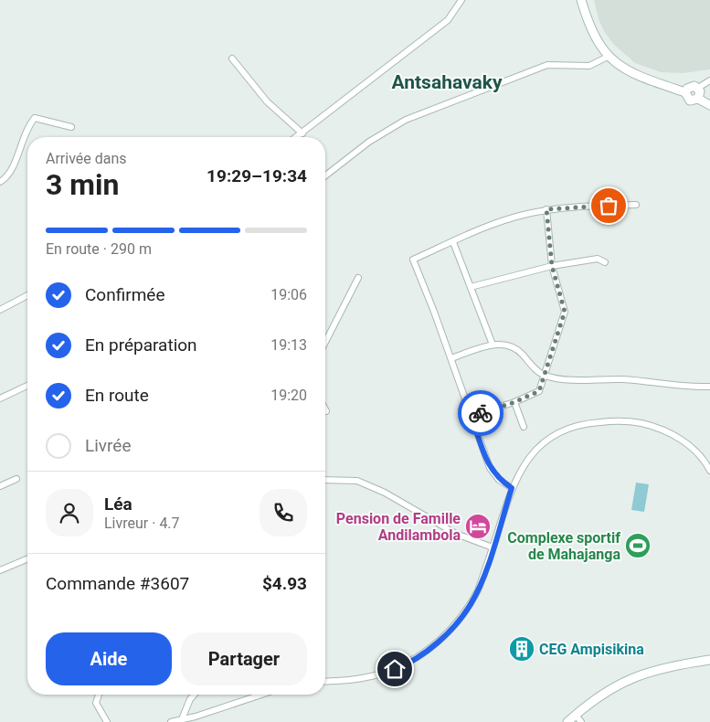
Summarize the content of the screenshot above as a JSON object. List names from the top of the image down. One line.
{"districts":["Antsahavaky"],"places":{"hotel":["Pension de Famille Andilambola"],"sports":["Complexe sportif de Mahajanga"],"building":["CEG Ampisikina"]},"page":{"heading":["3 min","Arrivée dans","19:29–19:34"],"panel":["Léa","Livreur · 4.7","Commande #3607","$4.93"],"bar":"En route · 290 m","list":[["Confirmée","19:06"],["En préparation","19:13"],["En route","19:20"],"Livrée"],"buttons":["Aide","Partager"]}}
